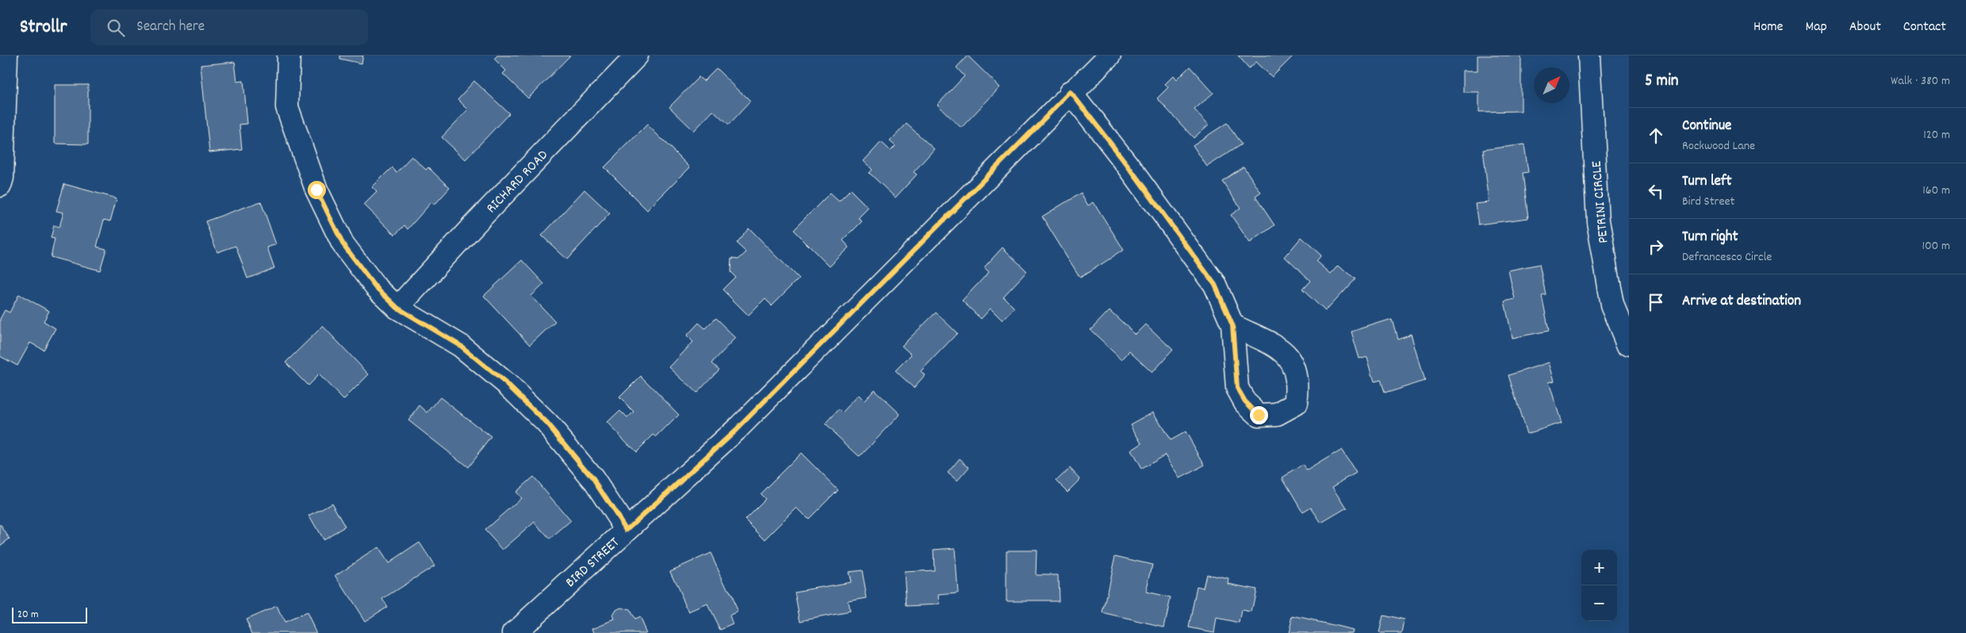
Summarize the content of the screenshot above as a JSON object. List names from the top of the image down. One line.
{"streets":{"street":["RICHARD ROAD","PETRINI CIRCLE","BIRD STREET"]},"scale_bar":"20 m","north":"top right","page":{"header":"Strollr","search":"Search here","nav":["Home","Map","About","Contact"],"heading":["5 min","Walk · 380 m"],"list":[["Continue","Rockwood Lane","120 m"],["Turn left","Bird Street","160 m"],["Turn right","Defrancesco Circle","100 m"],"Arrive at destination"],"map_buttons":["+","−"],"scale":"20 m"}}
